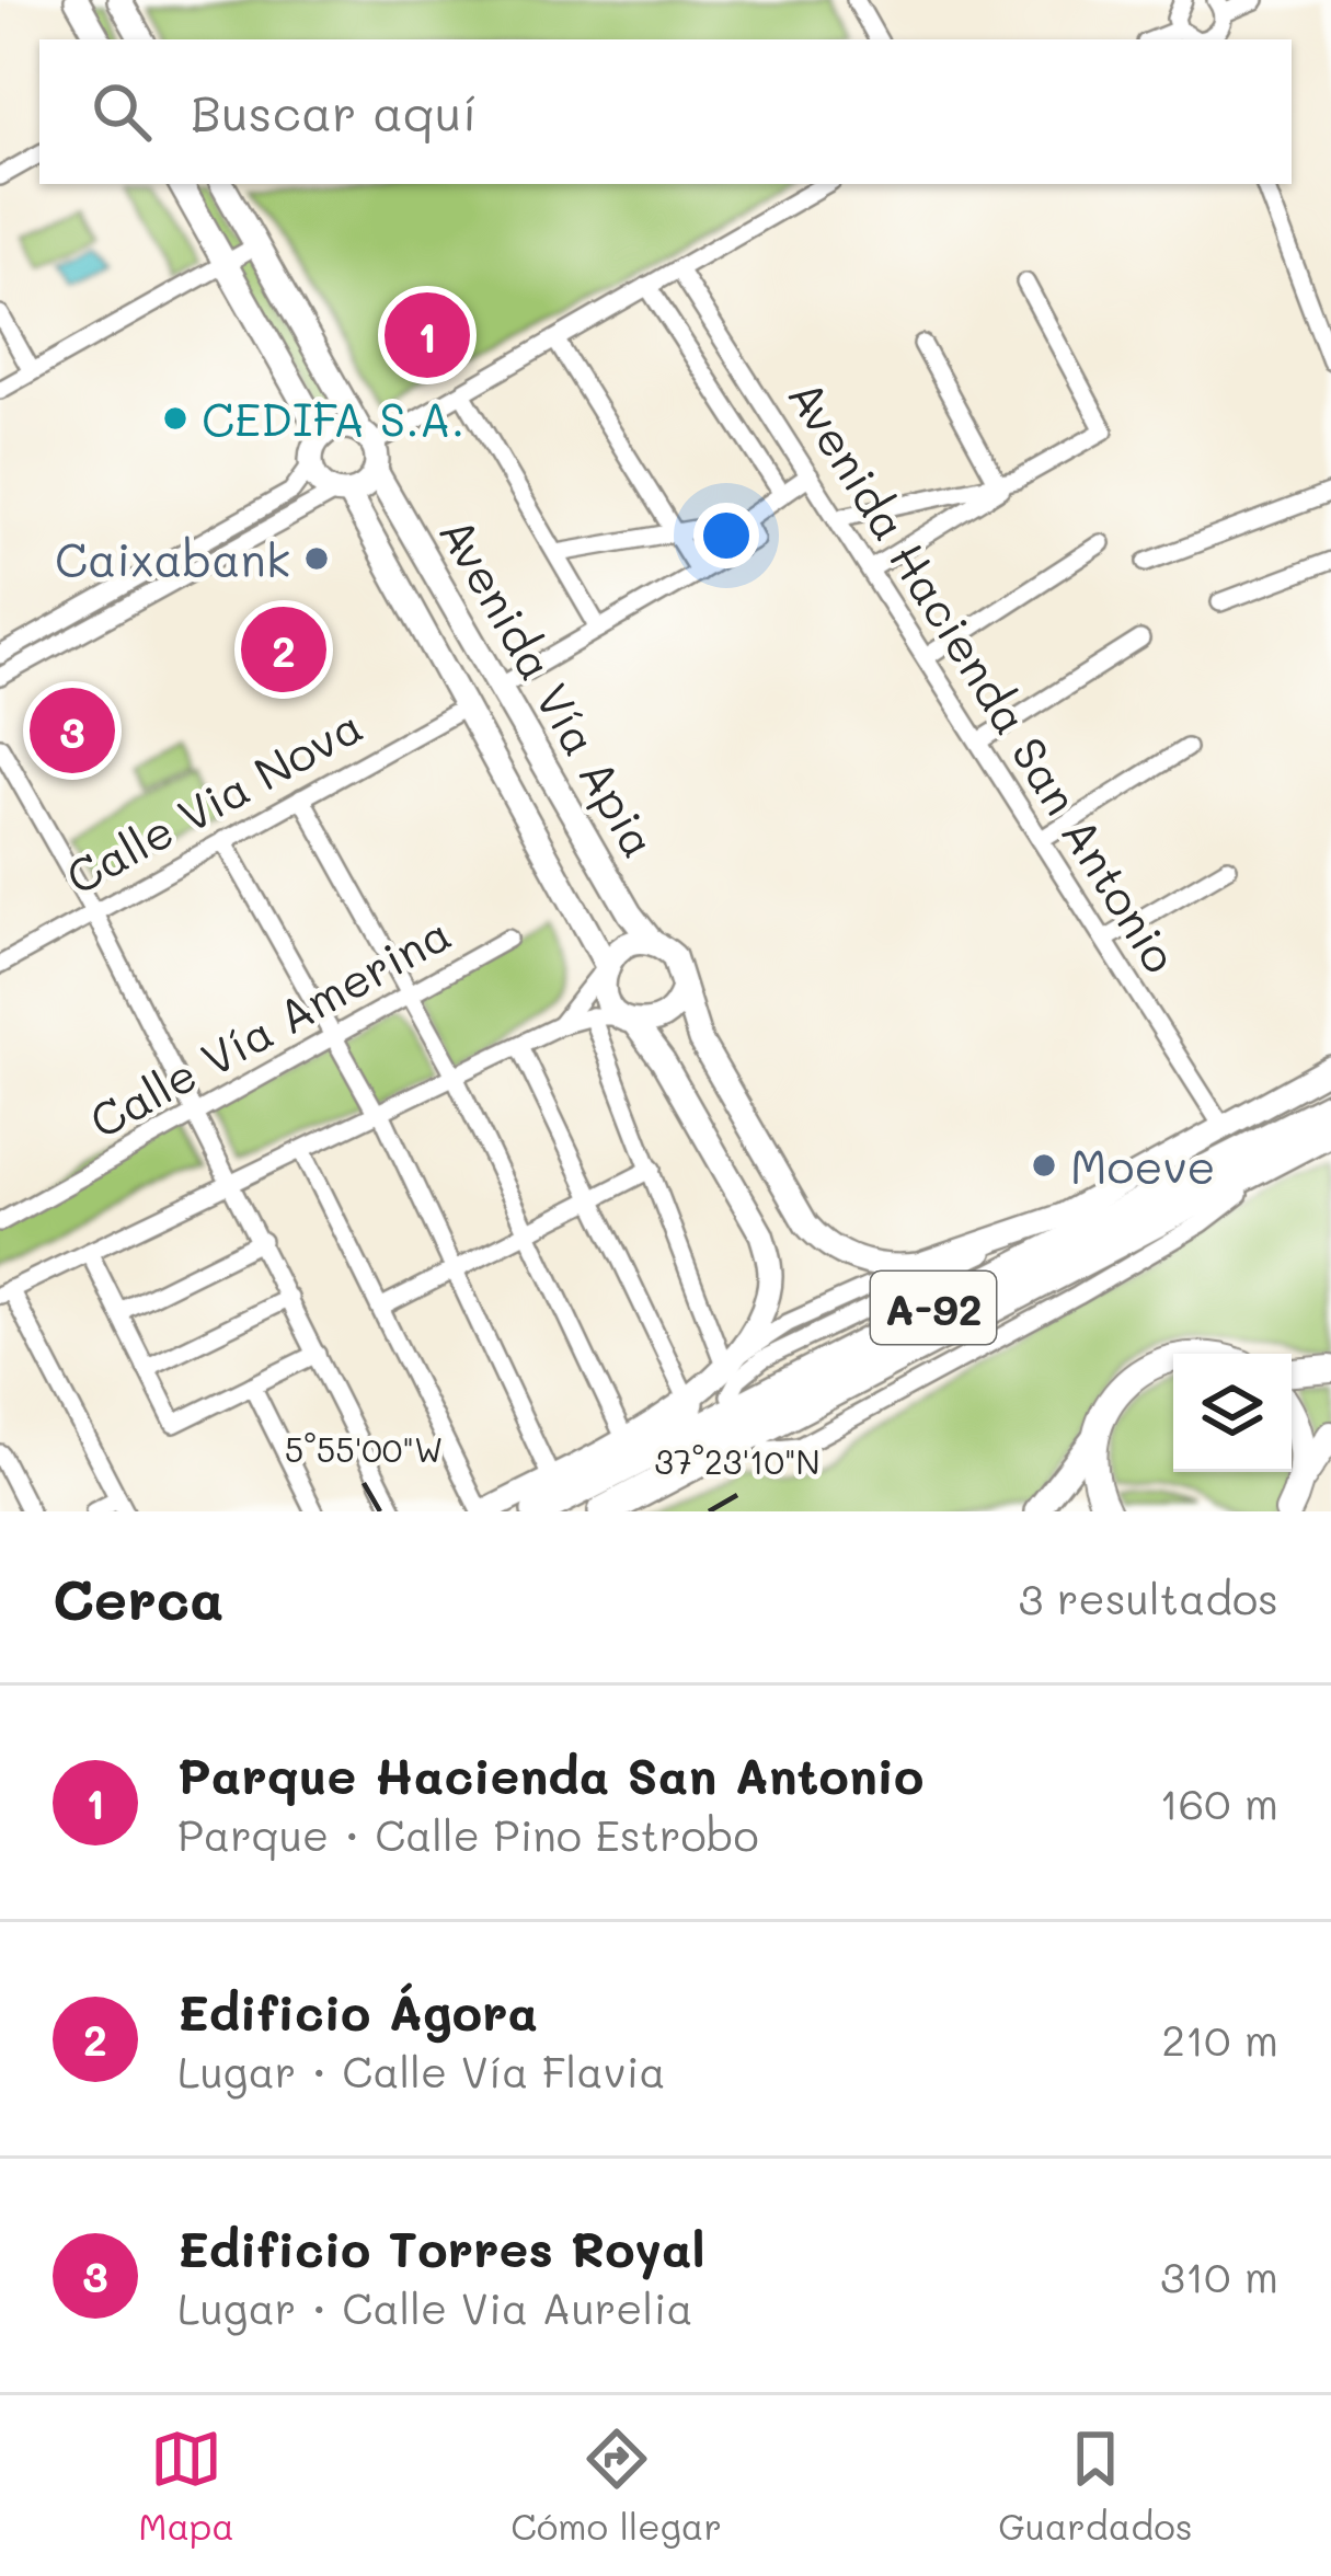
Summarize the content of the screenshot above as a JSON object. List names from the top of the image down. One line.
{"streets":{"highway":["A-92"],"street":["Avenida Hacienda San Antonio","Avenida Vía Apia","Calle Via Nova","Calle Vía Amerina"]},"crossings":[["Avenida Vía Apia","Calle Via Nova"]],"places":["CEDIFA S.A.","Caixabank","Moeve"],"page":{"search":"Buscar aquí","pins":["1","2","3"],"heading":["Cerca","3 resultados"],"list":[{"mark":"1","name":"Parque Hacienda San Antonio","note":"Parque · Calle Pino Estrobo","value":"160 m"},{"mark":"2","name":"Edificio Ágora","note":"Lugar · Calle Vía Flavia","value":"210 m"},{"mark":"3","name":"Edificio Torres Royal","note":"Lugar · Calle Via Aurelia","value":"310 m"}],"nav":["Mapa","Cómo llegar","Guardados"]},"coordinates":["5°55'00\"W","37°23'10\"N"]}
